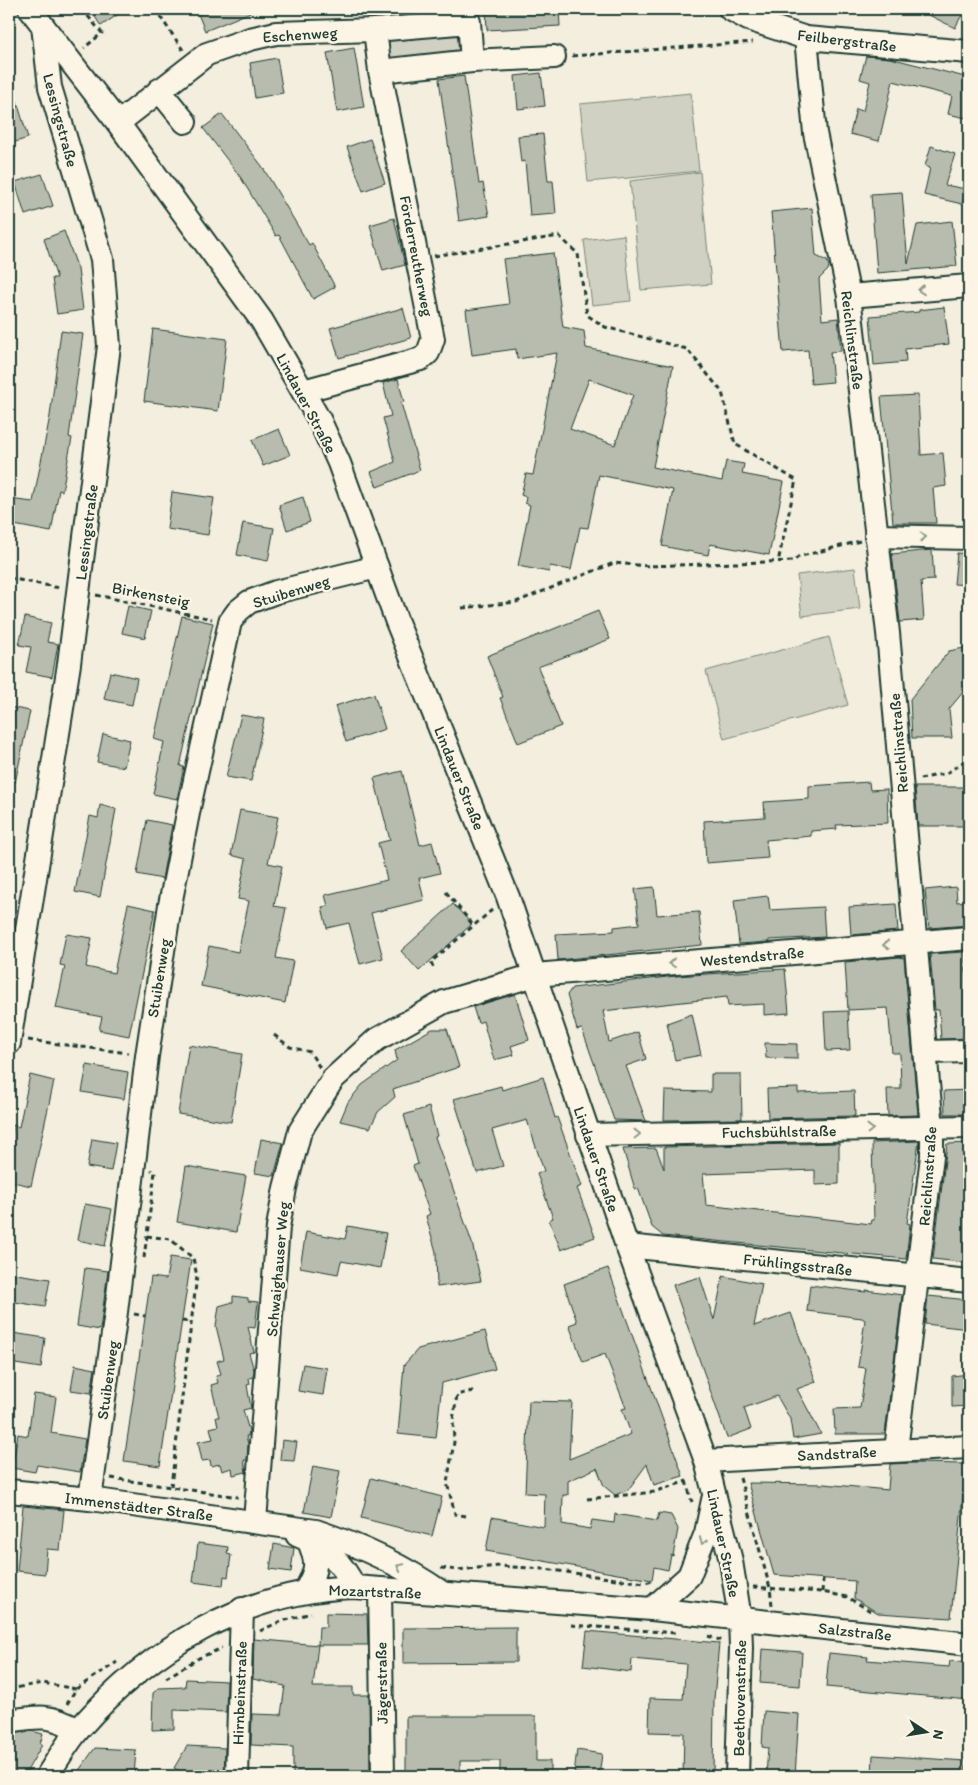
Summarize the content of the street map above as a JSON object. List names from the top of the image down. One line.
{"streets":{"street":["Eschenweg","Feilbergstraße","Lessingstraße","Förderreutherweg","Reichlinstraße","Lindauer Straße","Stuibenweg","Westendstraße","Fuchsbühlstraße","Frühlingsstraße","Schwaighauser Weg","Sandstraße","Immenstädter Straße","Mozartstraße","Salzstraße","Jägerstraße","Hirnbeinstraße","Beethovenstraße"],"path":["Birkensteig"]},"crossings":[["Eschenweg","Förderreutherweg"],["Eschenweg","Lindauer Straße"],["Feilbergstraße","Reichlinstraße"],["Lessingstraße","Lindauer Straße"],["Lessingstraße","Birkensteig"],["Förderreutherweg","Lindauer Straße"],["Reichlinstraße","Westendstraße"],["Reichlinstraße","Fuchsbühlstraße"],["Reichlinstraße","Frühlingsstraße"],["Reichlinstraße","Sandstraße"],["Lindauer Straße","Stuibenweg"],["Lindauer Straße","Westendstraße"],["Lindauer Straße","Fuchsbühlstraße"],["Lindauer Straße","Frühlingsstraße"],["Lindauer Straße","Schwaighauser Weg"],["Lindauer Straße","Sandstraße"],["Lindauer Straße","Mozartstraße"],["Lindauer Straße","Salzstraße"],["Lindauer Straße","Beethovenstraße"],["Stuibenweg","Birkensteig"],["Stuibenweg","Immenstädter Straße"],["Westendstraße","Schwaighauser Weg"],["Schwaighauser Weg","Immenstädter Straße"],["Immenstädter Straße","Mozartstraße"],["Mozartstraße","Salzstraße"],["Mozartstraße","Jägerstraße"],["Mozartstraße","Hirnbeinstraße"],["Mozartstraße","Beethovenstraße"],["Salzstraße","Beethovenstraße"]],"one_way":["Westendstraße","Fuchsbühlstraße"],"north":"right"}
